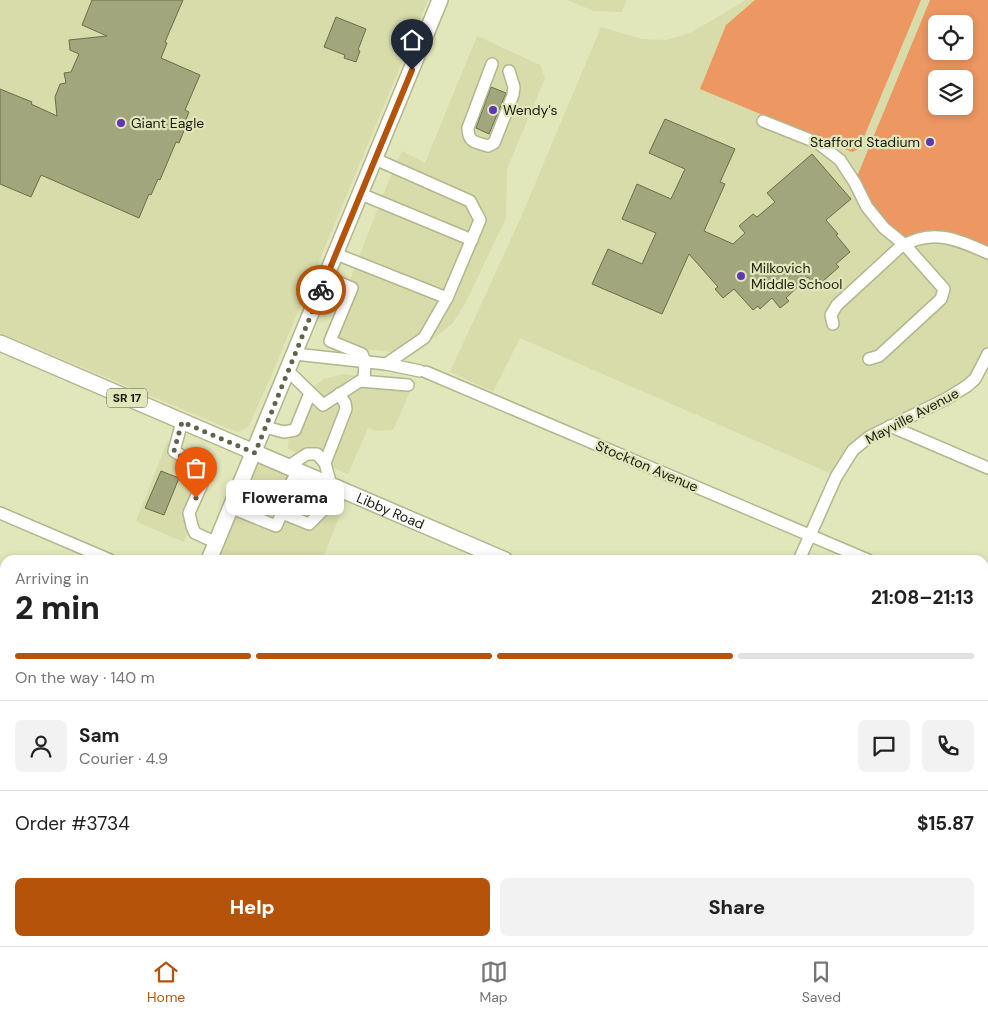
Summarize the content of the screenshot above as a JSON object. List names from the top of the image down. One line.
{"streets":{"main road":["SR 17","Libby Road"],"street":["Mayville Avenue","Stockton Avenue"]},"crossings":[["Mayville Avenue","Stockton Avenue"]],"places":["Wendy's","Giant Eagle","Stafford Stadium","Milkovich Middle School","Flowerama"],"page":{"bubble":"Flowerama","heading":["2 min","Arriving in","21:08–21:13"],"panel":["Sam","Courier · 4.9","Order #3734","$15.87"],"bar":"On the way · 140 m","buttons":["Help","Share"],"tabs":["Home","Map","Saved"]}}
